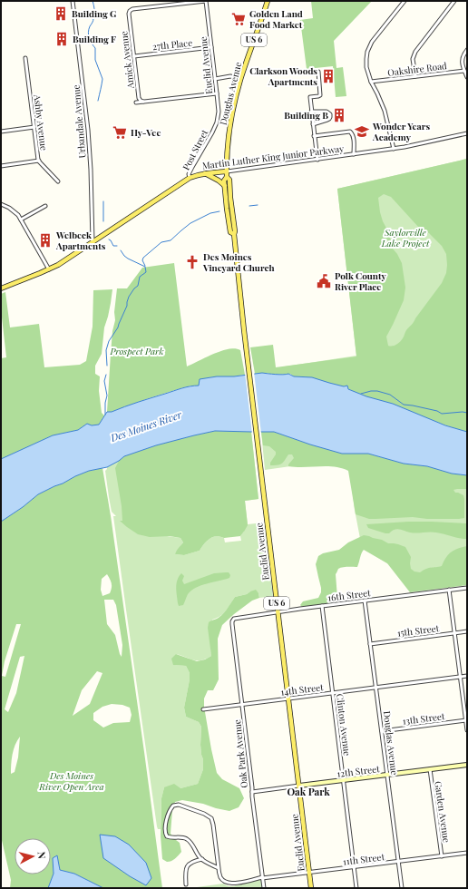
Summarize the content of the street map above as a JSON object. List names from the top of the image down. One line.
{"streets":{"main road":["US 6","Euclid Avenue","Douglas Avenue","Martin Luther King Junior Parkway","12th Street"],"street":["27th Place","Amick Avenue","Oakshire Road","Urbandale Avenue","Ashby Avenue","Post Street","16th Street","15th Street","14th Street","13th Street","Clinton Avenue","Oak Park Avenue","Garden Avenue","11th Street"]},"crossings":[["27th Place","Amick Avenue"],["27th Place","Euclid Avenue"],["Amick Avenue","Euclid Avenue"],["Euclid Avenue","Douglas Avenue"],["Euclid Avenue","Post Street"],["Euclid Avenue","Martin Luther King Junior Parkway"],["Euclid Avenue","16th Street"],["Euclid Avenue","14th Street"],["Euclid Avenue","12th Street"],["Euclid Avenue","11th Street"],["Douglas Avenue","Martin Luther King Junior Parkway"],["Douglas Avenue","16th Street"],["Douglas Avenue","15th Street"],["Douglas Avenue","14th Street"],["Douglas Avenue","13th Street"],["Douglas Avenue","12th Street"],["Douglas Avenue","11th Street"],["Urbandale Avenue","Martin Luther King Junior Parkway"],["Post Street","Martin Luther King Junior Parkway"],["16th Street","Clinton Avenue"],["16th Street","Oak Park Avenue"],["14th Street","Clinton Avenue"],["14th Street","Oak Park Avenue"],["Clinton Avenue","12th Street"],["Clinton Avenue","11th Street"],["Oak Park Avenue","12th Street"],["Oak Park Avenue","11th Street"],["12th Street","Garden Avenue"],["Garden Avenue","11th Street"]],"districts":["Oak Park"],"water":["Des Moines River"],"parks":["Saylorville Lake Project","Prospect Park","Des Moines River Open Area"],"places":{"building":["Building G","Building F","Clarkson Woods Apartments","Building B","Welbeck Apartments"],"supermarket":["Golden Land Food Market","Hy-Vee"],"school or university":["Wonder Years Academy"],"church":["Des Moines Vineyard Church"],"public building":["Polk County River Place"]},"north":"right"}
